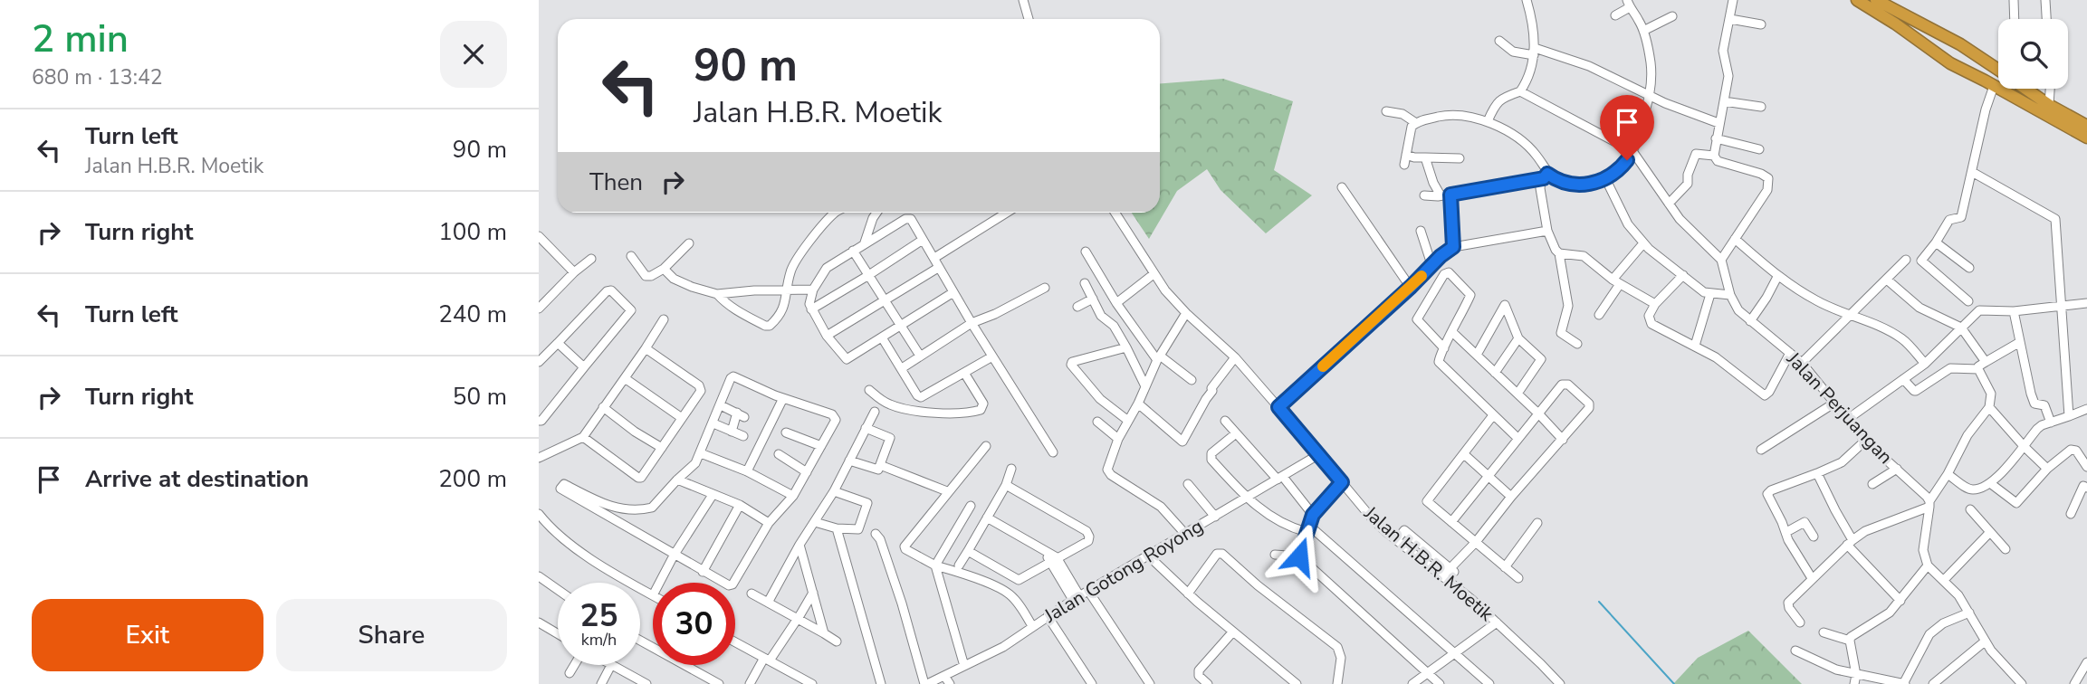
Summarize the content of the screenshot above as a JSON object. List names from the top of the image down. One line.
{"streets":{"street":["Jalan Perjuangan","Jalan H.B.R. Moetik","Jalan Gotong Royong"]},"crossings":[["Jalan H.B.R. Moetik","Jalan Gotong Royong"]],"page":{"heading":["2 min","680 m · 13:42"],"turn":["90 m","Jalan H.B.R. Moetik"],"list":[{"name":"Turn left","note":"Jalan H.B.R. Moetik","value":"90 m"},{"name":"Turn right","value":"100 m"},{"name":"Turn left","value":"240 m"},{"name":"Turn right","value":"50 m"},{"name":"Arrive at destination","value":"200 m"}],"then":"Then","speed":"25 km/h","limit":"30","buttons":["Exit","Share"]}}
